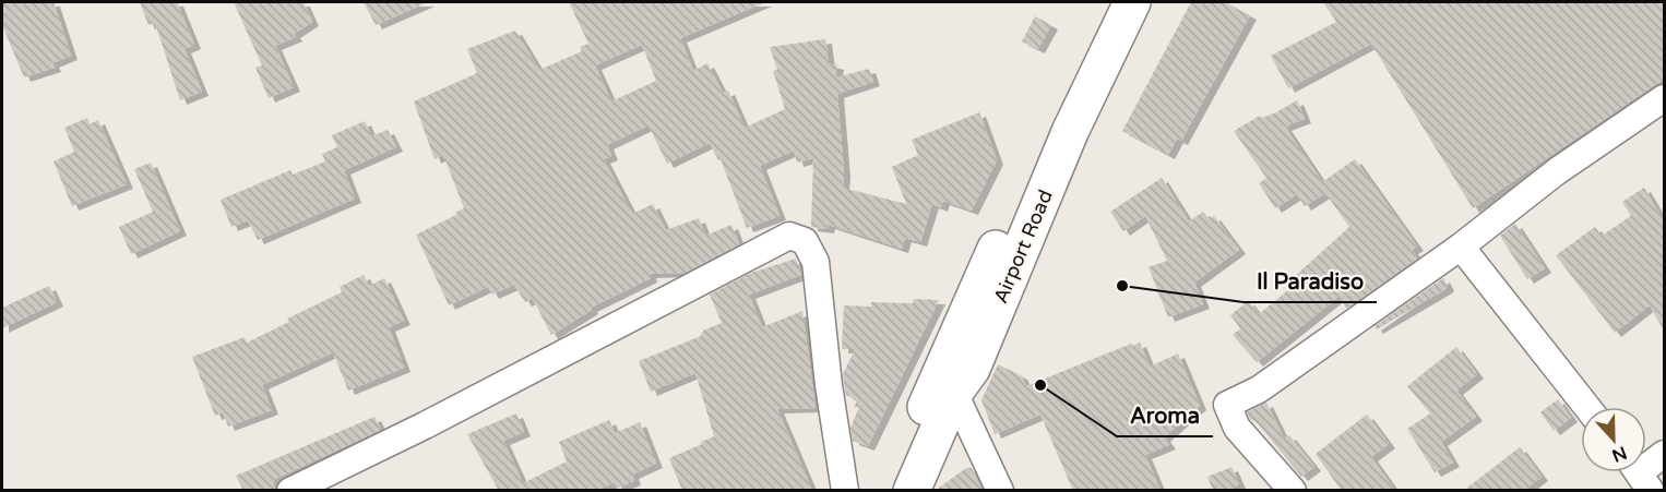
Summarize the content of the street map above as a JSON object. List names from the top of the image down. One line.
{"streets":{"main road":["Airport Road"]},"places":["Il Paradiso","Aroma"],"north":"bottom"}
